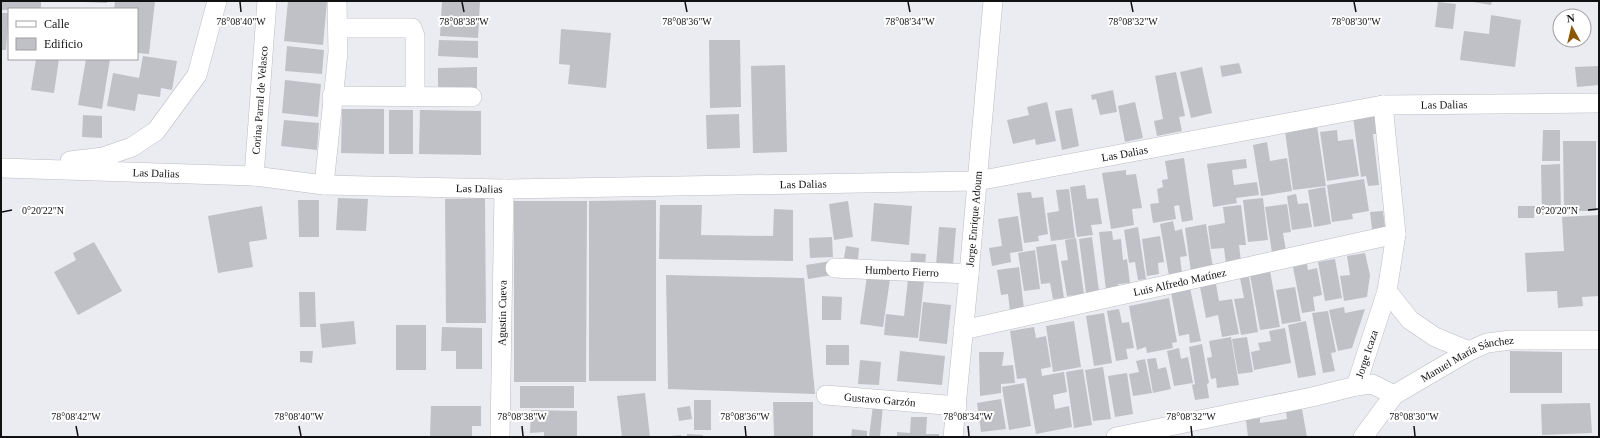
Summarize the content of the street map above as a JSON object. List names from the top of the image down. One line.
{"streets":{"street":["Corina Parral de Velasco","Las Dalias","Jorge Enrique Adoum","Humberto Fierro","Luis Alfredo Matínez","Agustin Cueva","Jorge Icaza","Manuel María Sánchez","Gustavo Garzón"]},"crossings":[["Corina Parral de Velasco","Las Dalias"],["Las Dalias","Jorge Enrique Adoum"],["Las Dalias","Agustin Cueva"],["Las Dalias","Jorge Icaza"],["Jorge Enrique Adoum","Humberto Fierro"],["Jorge Enrique Adoum","Luis Alfredo Matínez"],["Jorge Enrique Adoum","Gustavo Garzón"],["Luis Alfredo Matínez","Jorge Icaza"]],"legend":["Calle","Edificio"],"north":"top","coordinates":["78°08'40\"W","78°08'38\"W","78°08'36\"W","78°08'34\"W","78°08'32\"W","78°08'30\"W","0°20'20\"N","0°20'22\"N","78°08'42\"W"]}
